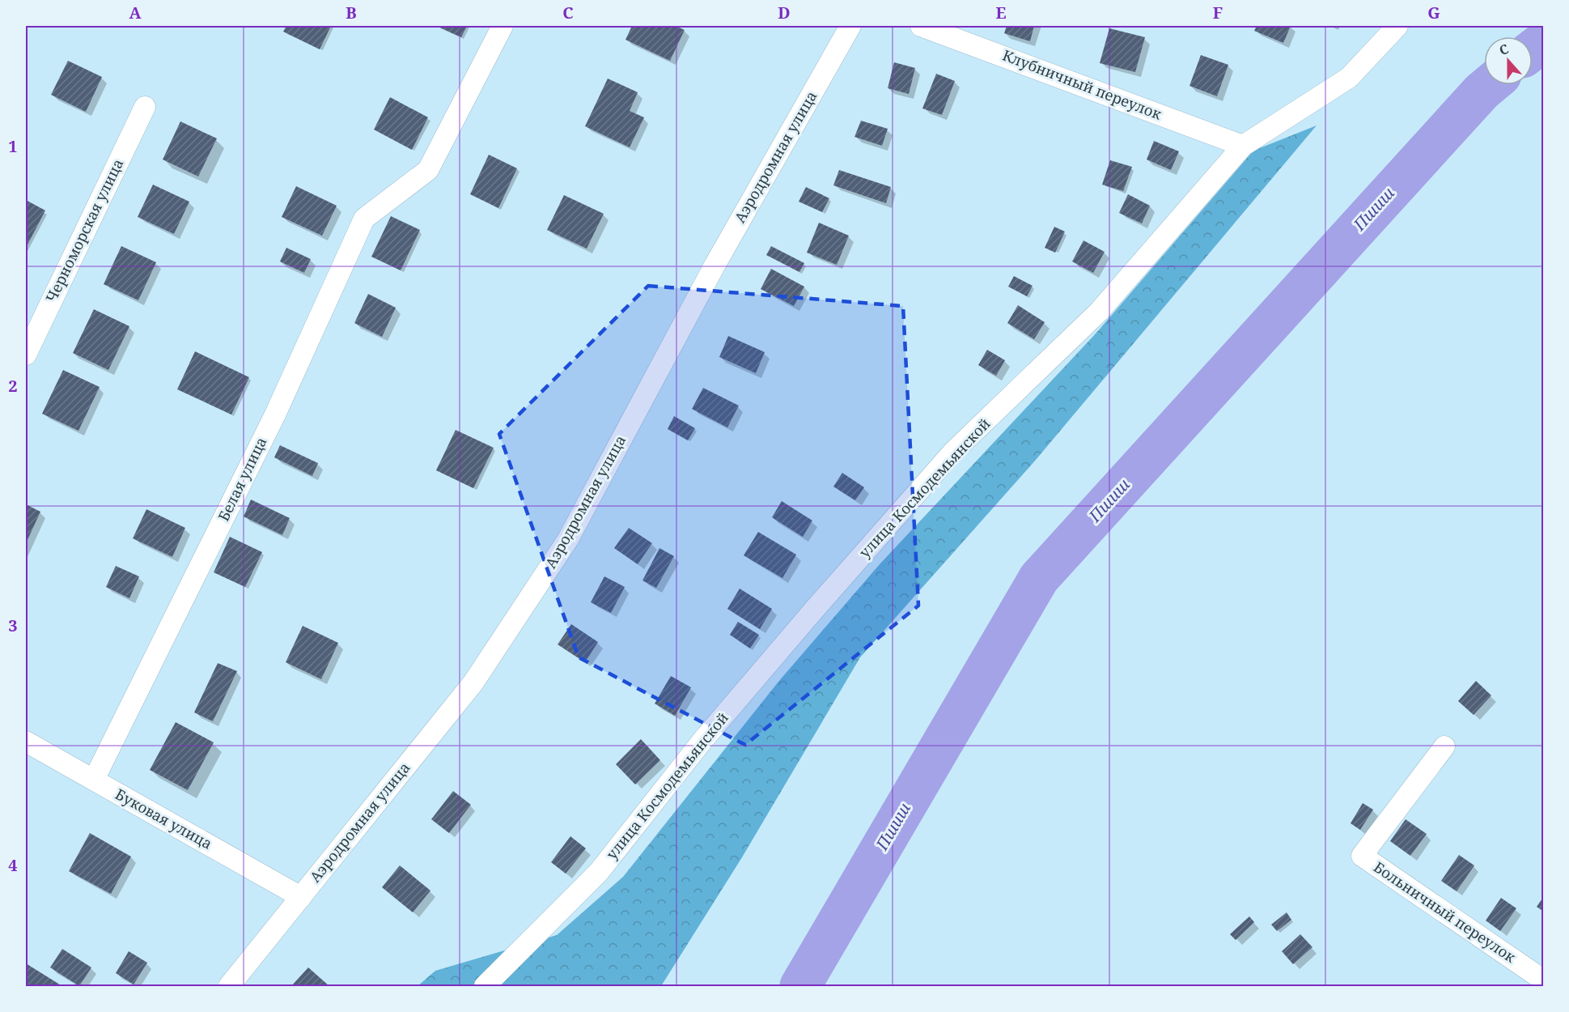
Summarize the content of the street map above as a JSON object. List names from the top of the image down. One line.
{"streets":{"street":["Клубничный переулок","Аэродромная улица","Черноморская улица","Белая улица","улица Космодемьянской","Буковая улица","Больничный переулок"]},"crossings":[["Клубничный переулок","улица Космодемьянской"],["Аэродромная улица","Буковая улица"],["Белая улица","Буковая улица"]],"water":["Пшиш"],"north":"top","grid":{"columns":["A","B","C","D","E","F","G"],"rows":["1","2","3","4"]}}
